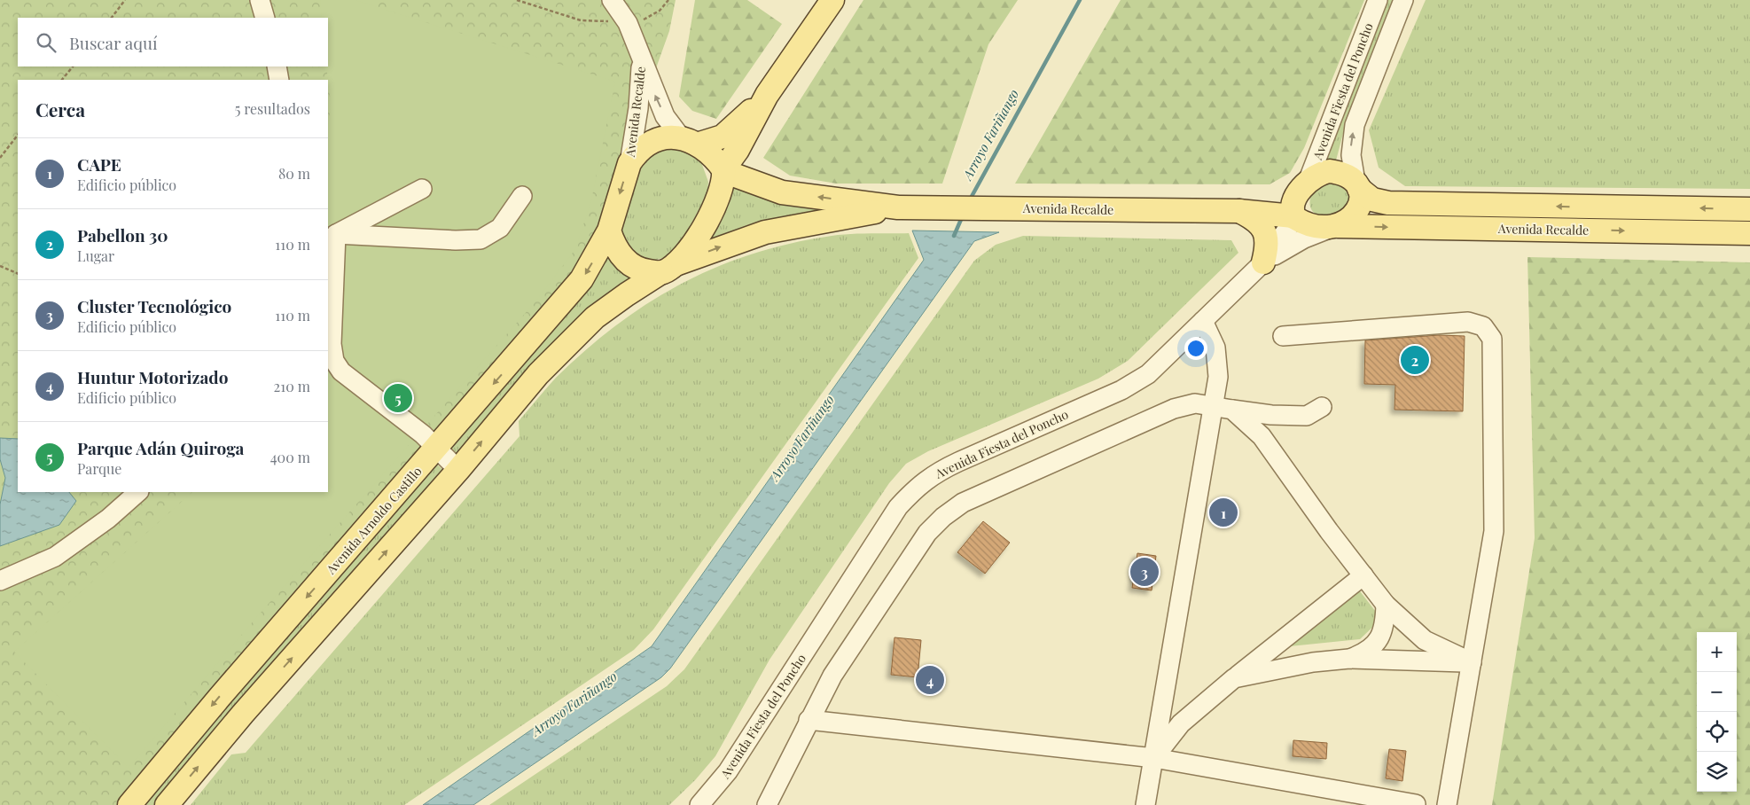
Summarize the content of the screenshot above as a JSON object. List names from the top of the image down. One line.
{"streets":{"main road":["Avenida Recalde","Avenida Arnoldo Castillo"],"street":["Avenida Fiesta del Poncho"]},"crossings":[["Avenida Fiesta del Poncho","Avenida Recalde"],["Avenida Recalde","Avenida Arnoldo Castillo"]],"water":["Arroyo Fariñango"],"page":{"search":"Buscar aquí","heading":["Cerca","5 resultados"],"list":[{"mark":"1","name":"CAPE","note":"Edificio público","value":"80 m"},{"mark":"2","name":"Pabellon 30","note":"Lugar","value":"110 m"},{"mark":"3","name":"Cluster Tecnológico","note":"Edificio público","value":"110 m"},{"mark":"4","name":"Huntur Motorizado","note":"Edificio público","value":"210 m"},{"mark":"5","name":"Parque Adán Quiroga","note":"Parque","value":"400 m"}],"pins":["2","5","1","3","4"],"map_buttons":["+","−"]}}
